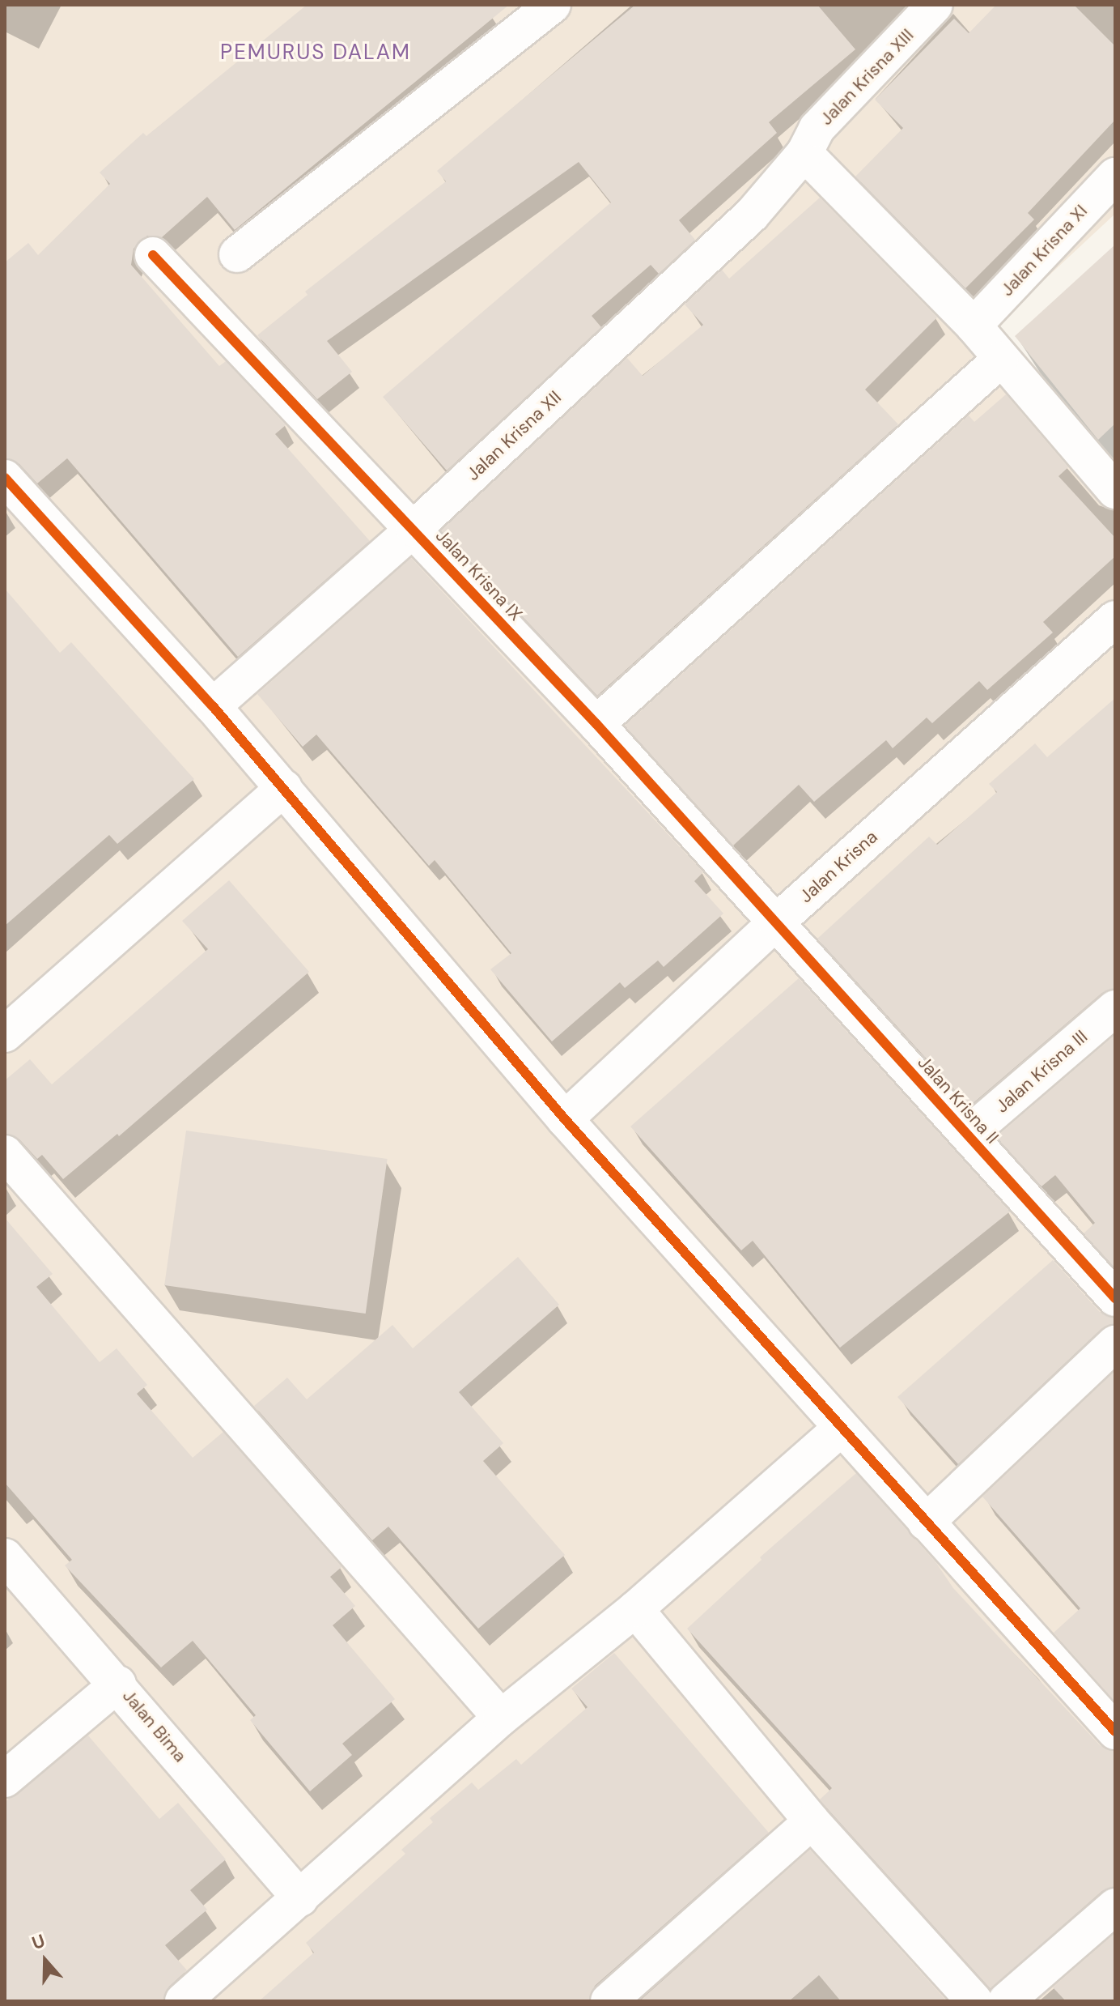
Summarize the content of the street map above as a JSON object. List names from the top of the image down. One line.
{"streets":{"street":["Jalan Krisna XIII","Jalan Krisna XI","Jalan Krisna XII","Jalan Krisna IX","Jalan Krisna","Jalan Krisna III","Jalan Krisna II","Jalan Bima"]},"crossings":[["Jalan Krisna XIII","Jalan Krisna XII"],["Jalan Krisna XII","Jalan Krisna IX"],["Jalan Krisna IX","Jalan Krisna"],["Jalan Krisna IX","Jalan Krisna II"],["Jalan Krisna","Jalan Krisna II"],["Jalan Krisna III","Jalan Krisna II"]],"districts":["PEMURUS DALAM"],"north":"top"}
